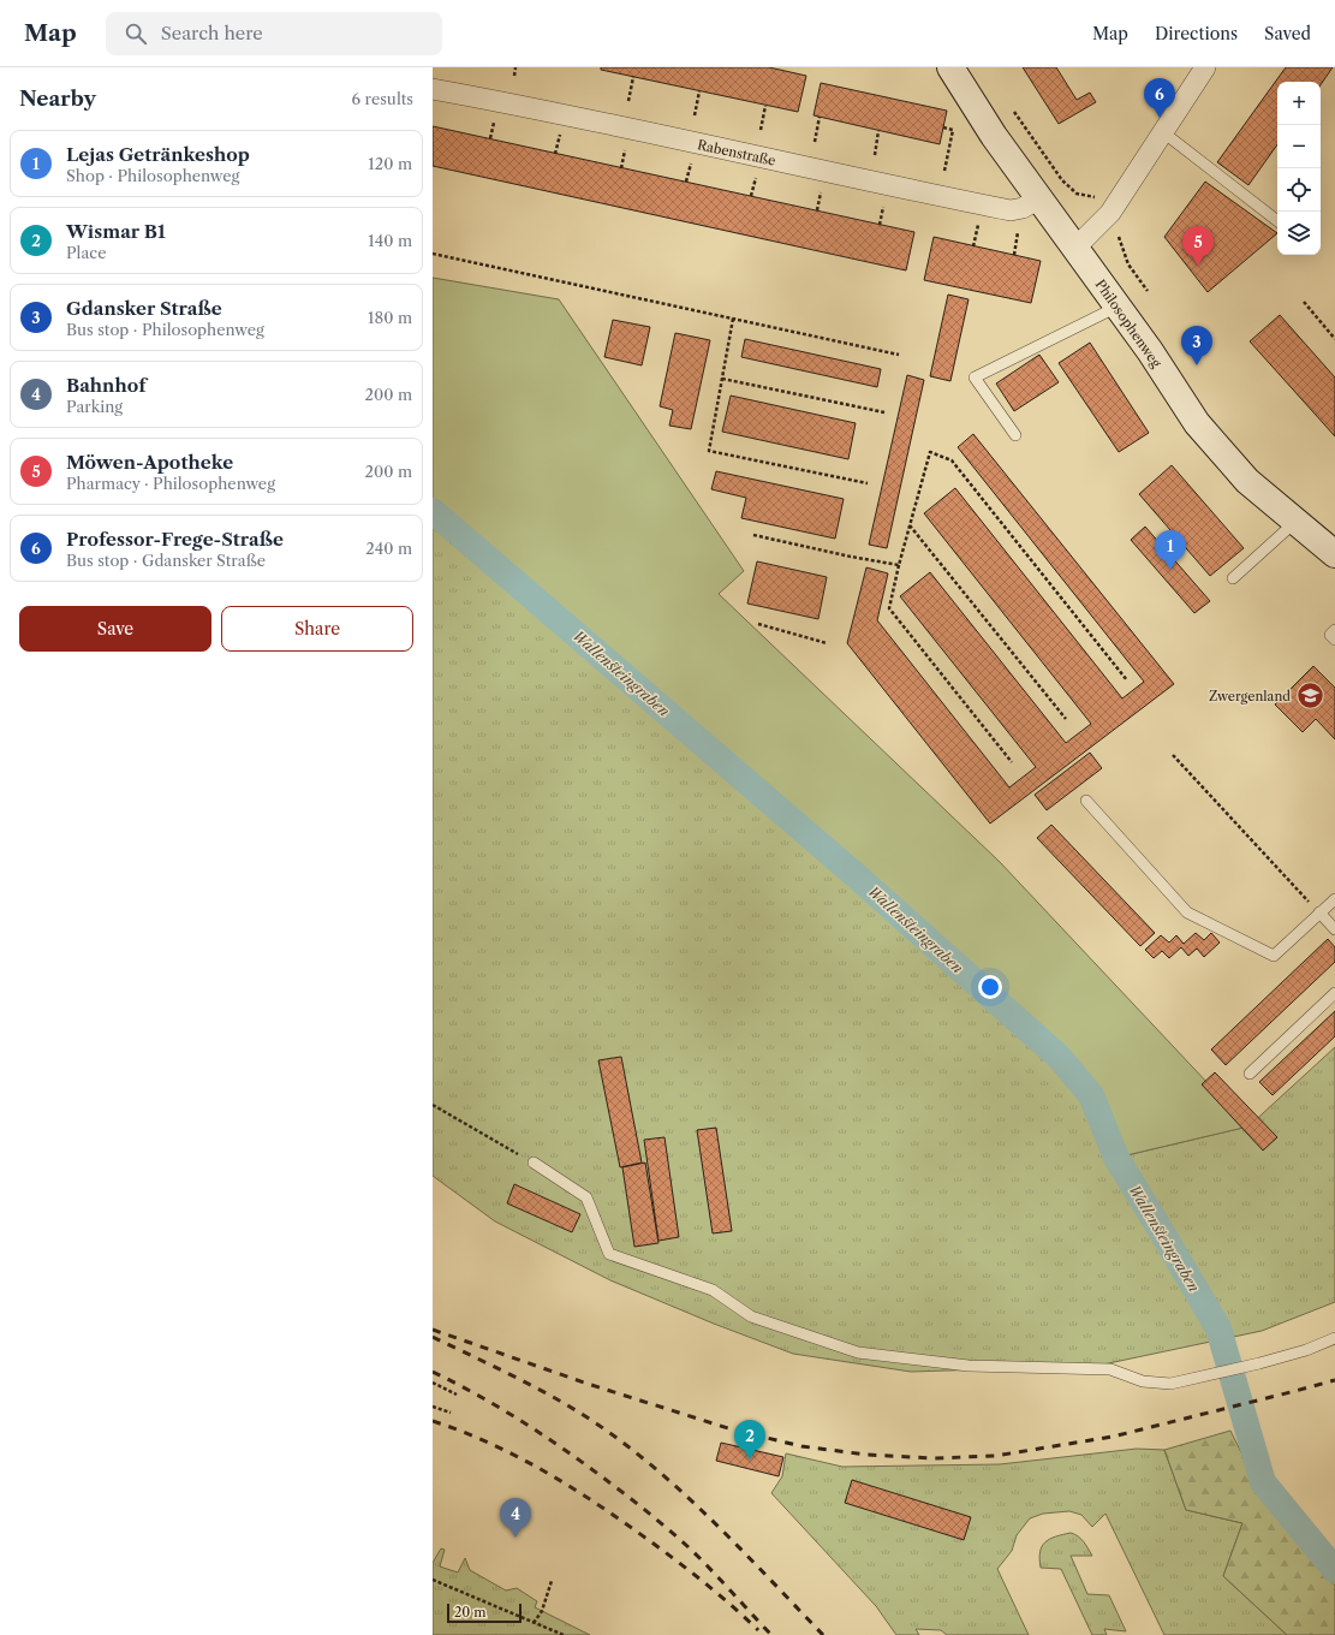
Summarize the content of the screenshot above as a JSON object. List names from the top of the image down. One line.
{"streets":{"main road":["Philosophenweg"],"street":["Rabenstraße"]},"crossings":[["Rabenstraße","Philosophenweg"]],"water":["Wallensteingraben"],"places":{"school or university":["Zwergenland"]},"scale_bar":"20 m","page":{"header":"Map","search":"Search here","nav":["Map","Directions","Saved"],"heading":["Nearby","6 results"],"pins":["6","5","3","1","2","4"],"map_buttons":["+","−"],"list":[{"mark":"1","name":"Lejas Getränkeshop","note":"Shop · Philosophenweg","value":"120 m"},{"mark":"2","name":"Wismar B1","note":"Place","value":"140 m"},{"mark":"3","name":"Gdansker Straße","note":"Bus stop · Philosophenweg","value":"180 m"},{"mark":"4","name":"Bahnhof","note":"Parking","value":"200 m"},{"mark":"5","name":"Möwen-Apotheke","note":"Pharmacy · Philosophenweg","value":"200 m"},{"mark":"6","name":"Professor-Frege-Straße","note":"Bus stop · Gdansker Straße","value":"240 m"}],"buttons":["Save","Share"],"scale":"20 m"}}
